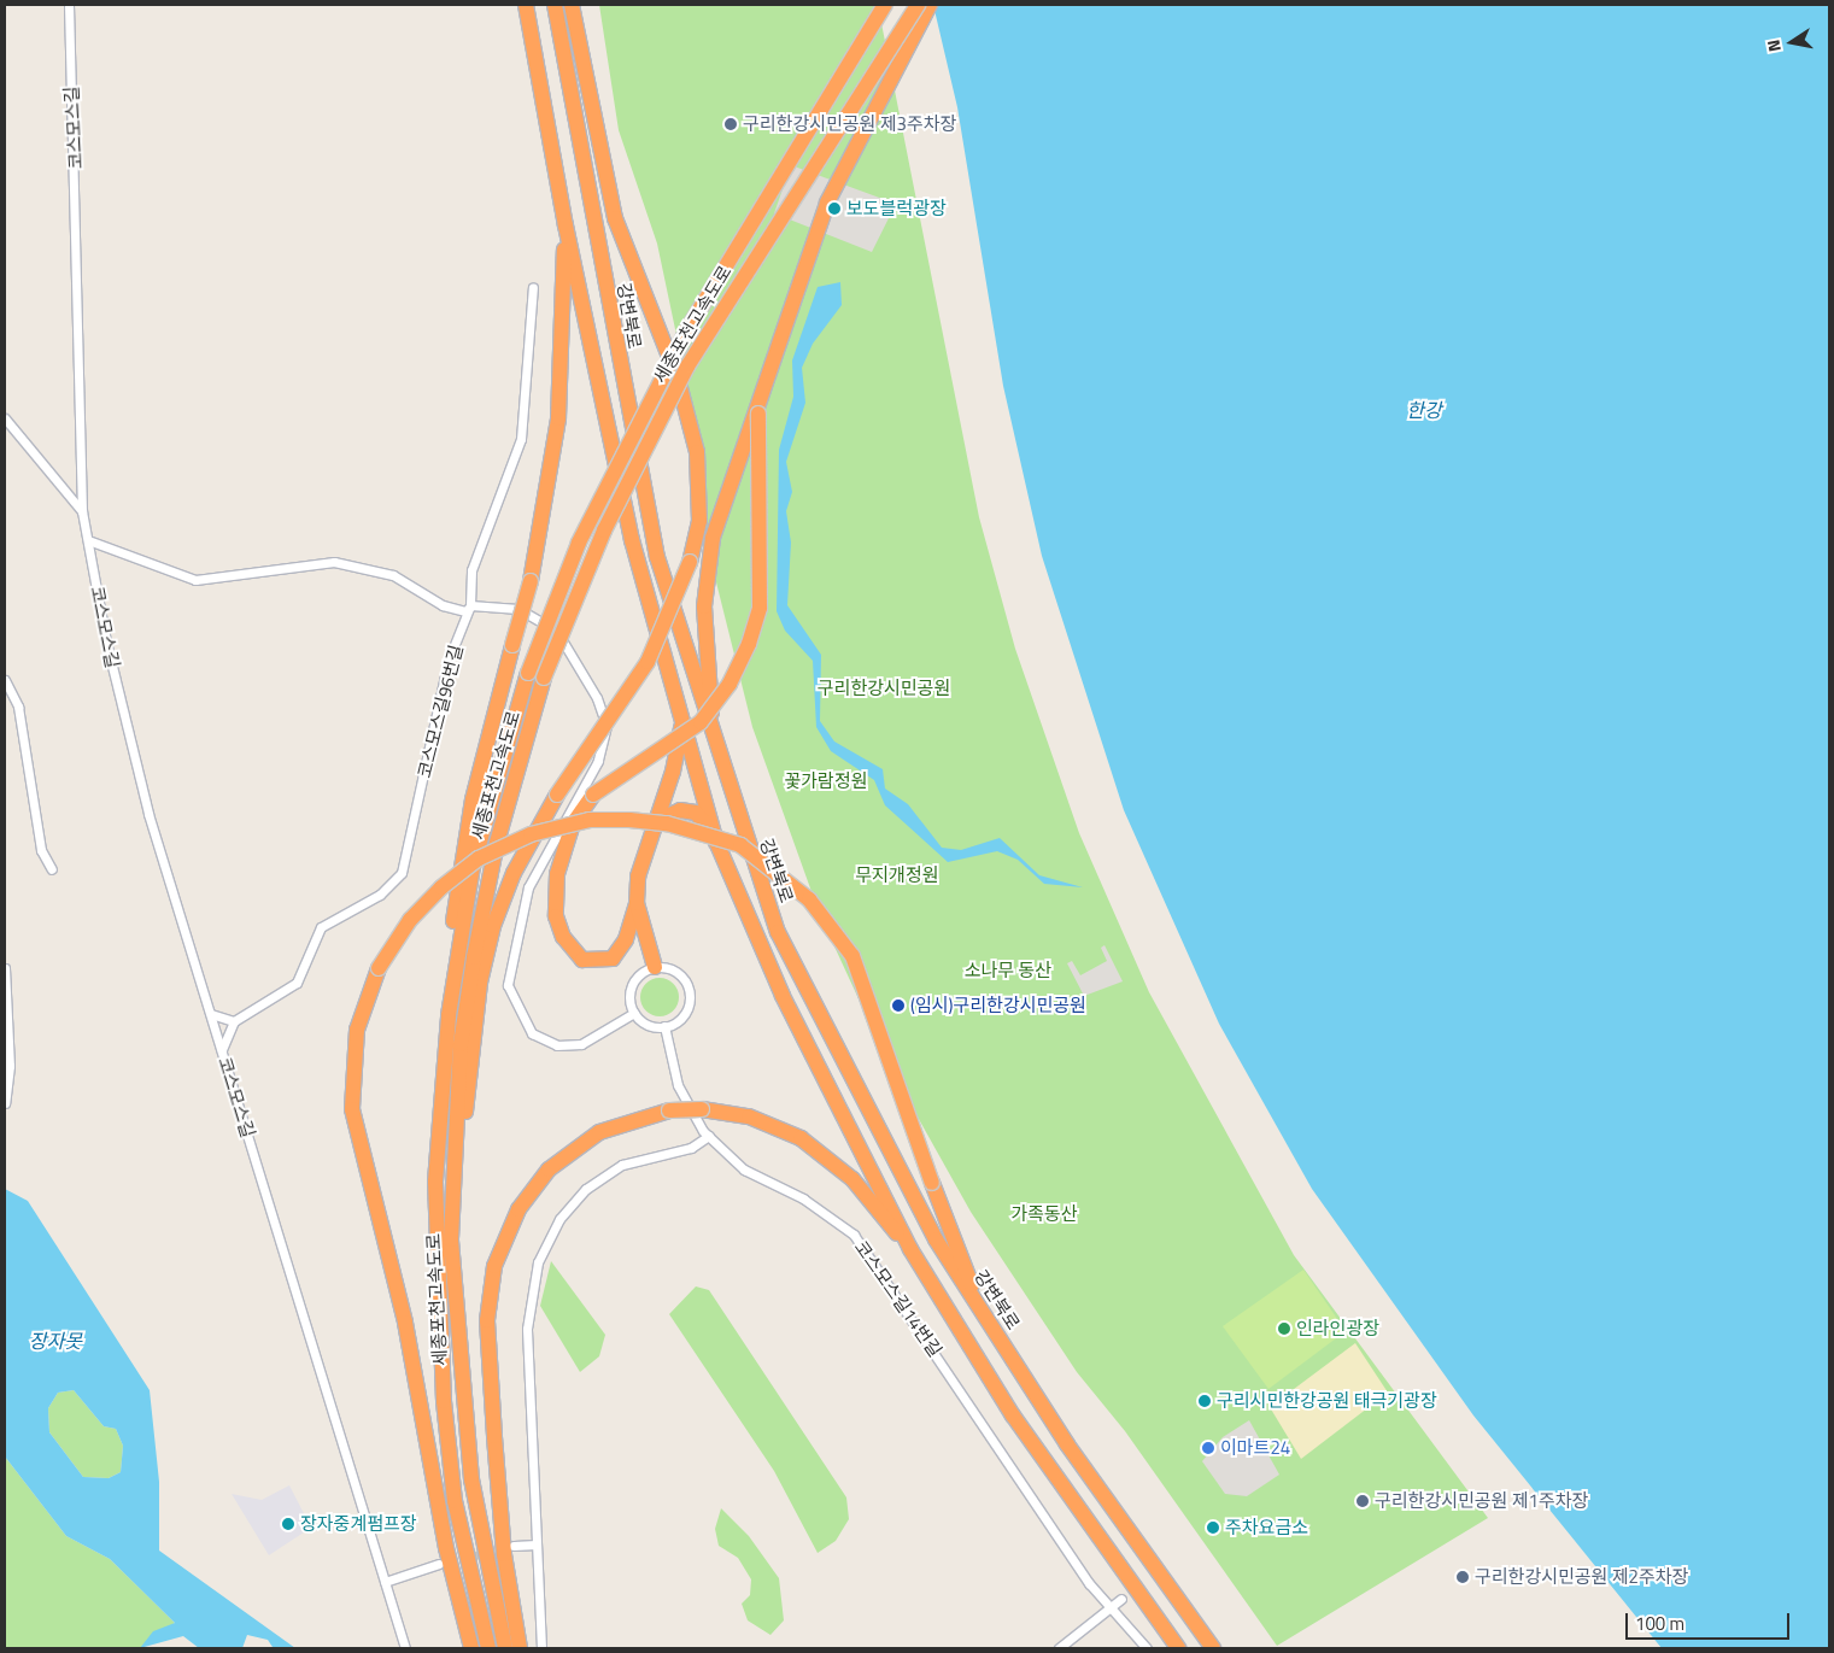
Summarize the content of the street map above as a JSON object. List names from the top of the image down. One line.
{"streets":{"highway":["강변북로","세종포천고속도로"],"street":["코스모스길","코스모스길96번길","코스모스길14번길"]},"water":["한강","장자못"],"parks":["구리한강시민공원","꽃가람정원","무지개정원","소나무 동산","가족동산"],"places":["구리한강시민공원 제3주차장","보도블럭광장","(임시)구리한강시민공원","인라인광장","구리시민한강공원 태극기광장","이마트24","구리한강시민공원 제1주차장","장자중계펌프장","주차요금소","구리한강시민공원 제2주차장"],"scale_bar":"100 m","north":"left"}
